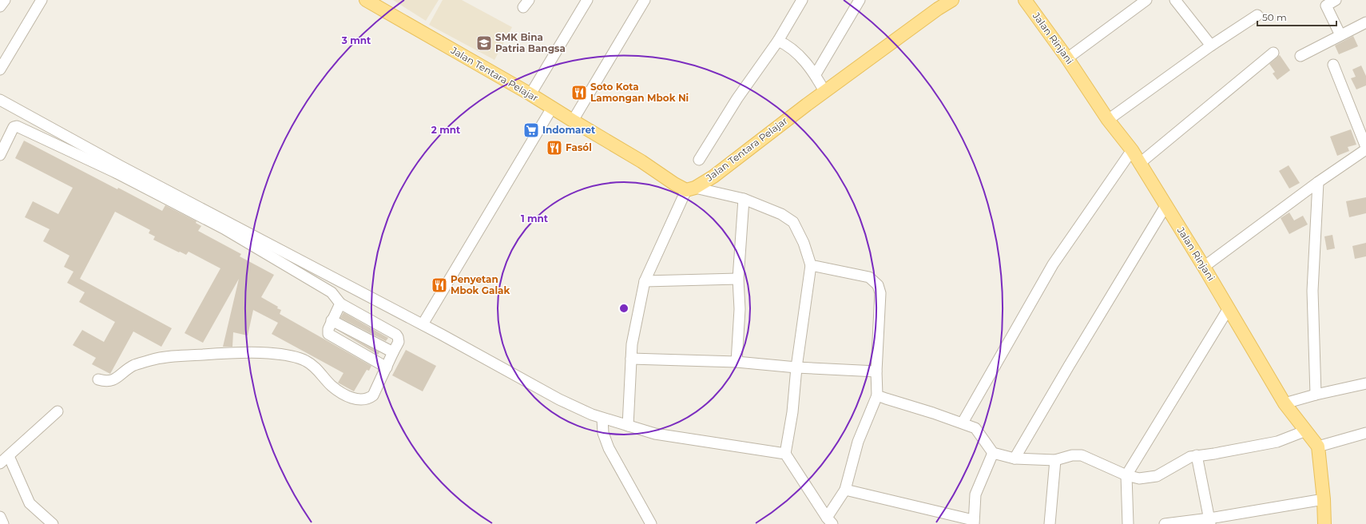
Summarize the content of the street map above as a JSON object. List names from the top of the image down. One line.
{"streets":{"main road":["Jalan Rinjani","Jalan Tentara Pelajar"]},"places":{"school or university":["SMK Bina Patria Bangsa"],"restaurant":["Soto Kota Lamongan Mbok Ni","Fasól","Penyetan Mbok Galak"],"supermarket":["Indomaret"]},"scale_bar":"50 m","rings":["3 mnt","2 mnt","1 mnt"]}
